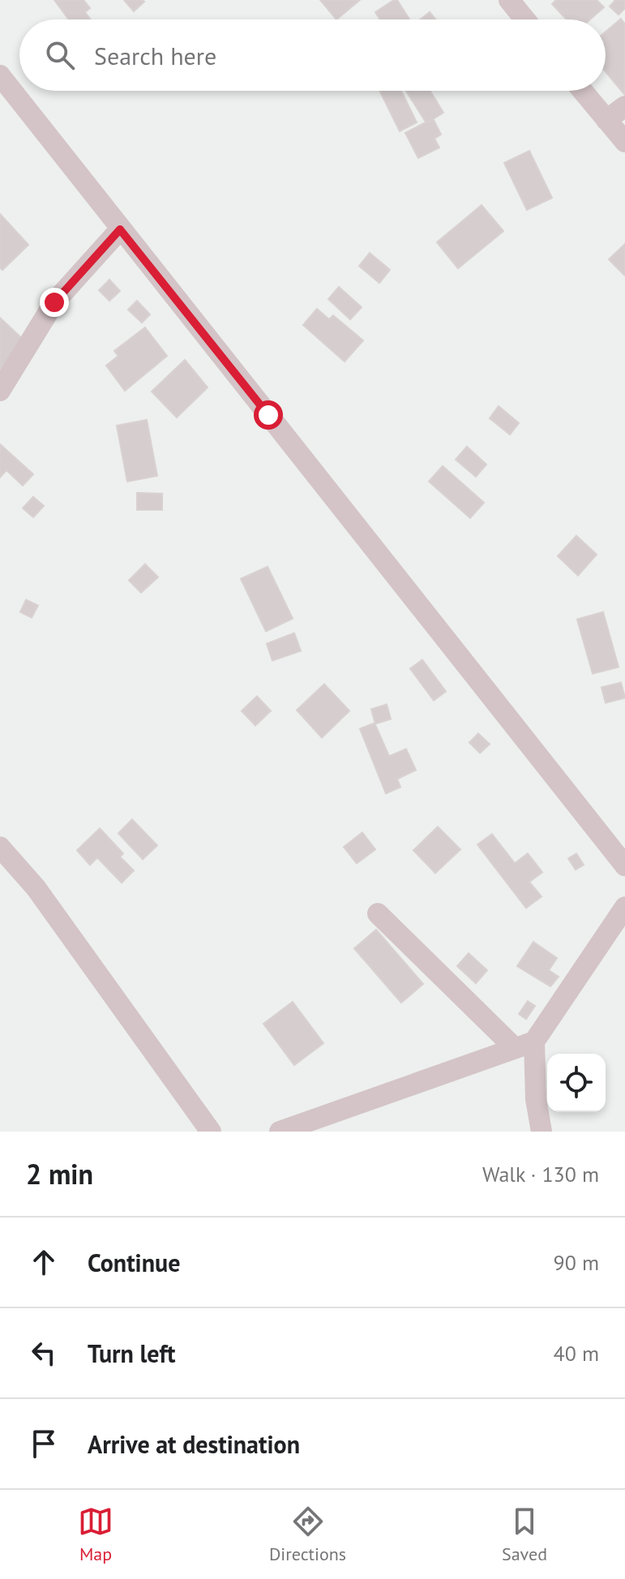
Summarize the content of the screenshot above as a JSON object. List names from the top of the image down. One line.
{"page":{"search":"Search here","heading":["2 min","Walk · 130 m"],"list":[["Continue","90 m"],["Turn left","40 m"],"Arrive at destination"],"nav":["Map","Directions","Saved"]}}
